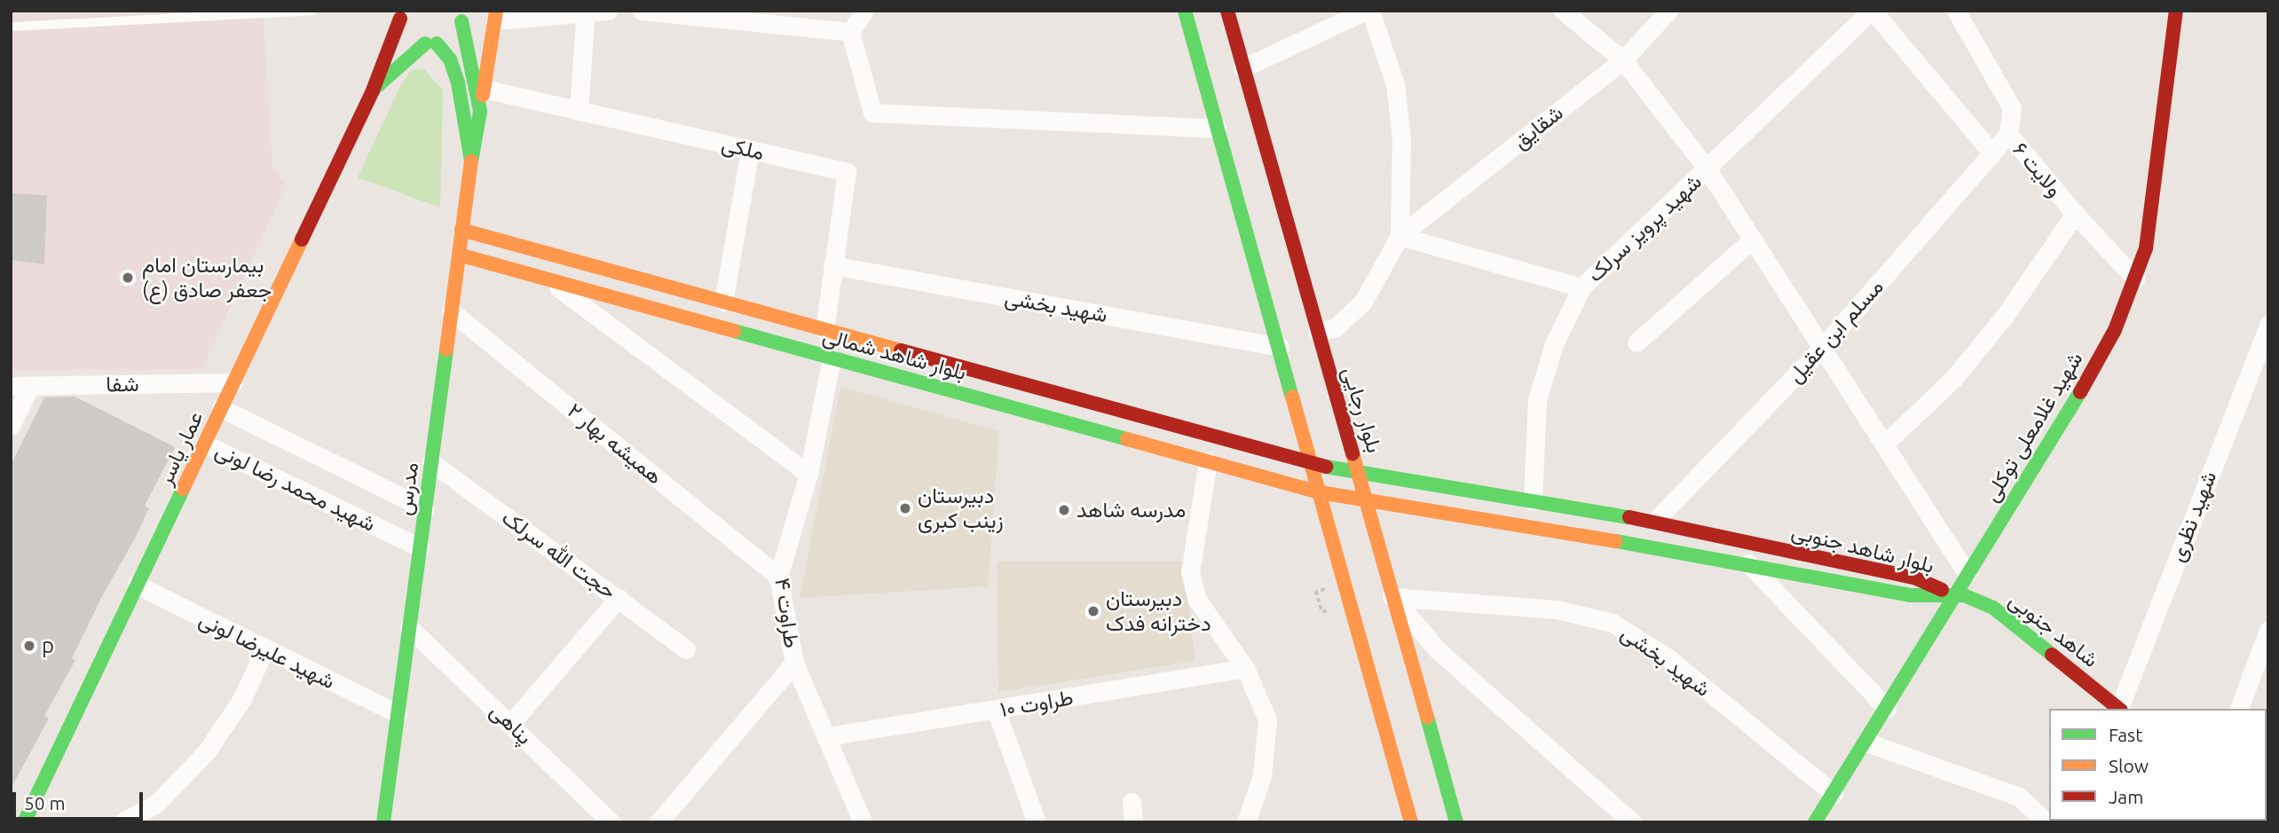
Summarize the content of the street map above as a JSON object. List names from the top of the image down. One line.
{"streets":{"street":["شقایق","ملکی","ولایت ۶","شهید پرویز سرلک","شهید بخشی","مسلم ابن عقیل","بلوار شاهد شمالی","شفا","بلوار رجایی","شهید غلامعلی توکلی","همیشه بهار ۲","عمار یاسر","شهید محمد رضا لونی","مدرس","شهید نظری","بلوار شاهد جنوبی","حجت الله سرلک","طراوت ۴","شاهد جنوبی","شهید علیرضا لونی","طراوت ۱۰","پناهی"]},"crossings":[["ملکی","شهید بخشی"],["ملکی","بلوار شاهد شمالی"],["ولایت ۶","مسلم ابن عقیل"],["ولایت ۶","شهید غلامعلی توکلی"],["شهید پرویز سرلک","بلوار شاهد جنوبی"],["شهید بخشی","بلوار رجایی"],["شهید بخشی","شهید غلامعلی توکلی"],["مسلم ابن عقیل","بلوار شاهد جنوبی"],["بلوار شاهد شمالی","بلوار رجایی"],["بلوار شاهد شمالی","مدرس"],["بلوار شاهد شمالی","بلوار شاهد جنوبی"],["بلوار شاهد شمالی","طراوت ۴"],["شفا","عمار یاسر"],["بلوار رجایی","بلوار شاهد جنوبی"],["شهید غلامعلی توکلی","بلوار شاهد جنوبی"],["شهید غلامعلی توکلی","شاهد جنوبی"],["همیشه بهار ۲","مدرس"],["همیشه بهار ۲","طراوت ۴"],["عمار یاسر","شهید محمد رضا لونی"],["عمار یاسر","مدرس"],["عمار یاسر","شهید علیرضا لونی"],["شهید محمد رضا لونی","مدرس"],["مدرس","حجت الله سرلک"],["مدرس","شهید علیرضا لونی"],["مدرس","پناهی"],["شهید نظری","شاهد جنوبی"],["بلوار شاهد جنوبی","شاهد جنوبی"],["طراوت ۴","طراوت ۱۰"]],"places":["بیمارستان امام جعفر صادق (ع)","دبیرستان زینب کبری","مدرسه شاهد","دبیرستان دخترانه فدک","p"],"legend":["Fast","Slow","Jam"],"scale_bar":"50 m"}
